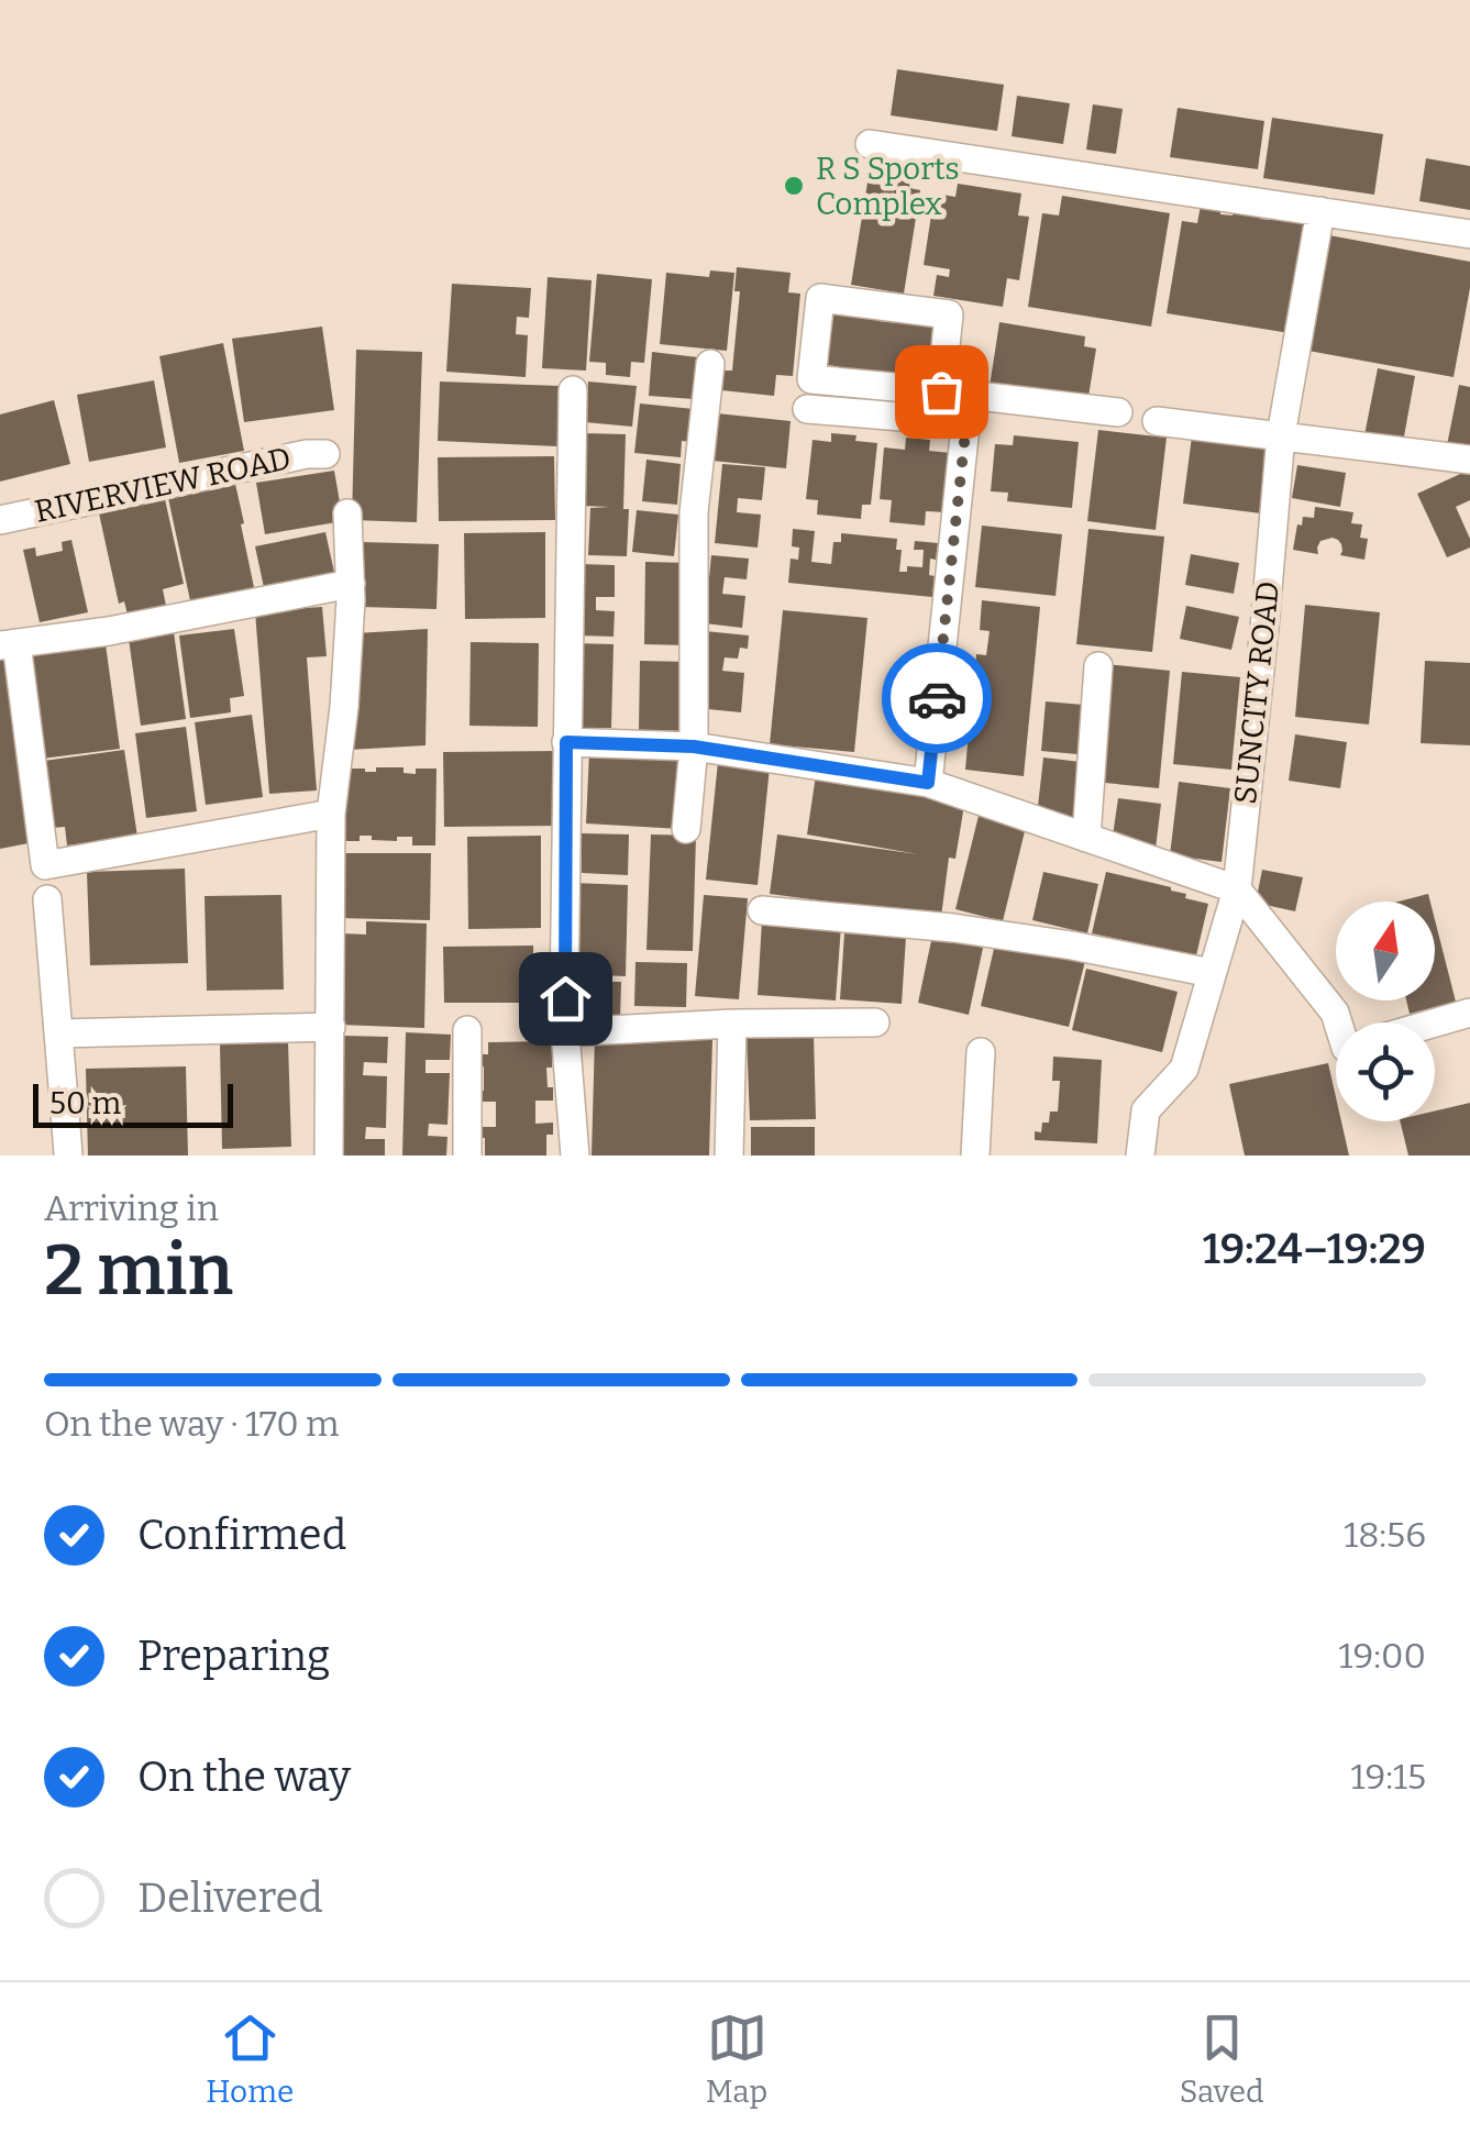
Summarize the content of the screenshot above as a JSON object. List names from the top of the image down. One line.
{"streets":{"street":["RIVERVIEW ROAD","SUNCITY ROAD"]},"places":["R S Sports Complex"],"scale_bar":"50 m","north":"top","page":{"scale":"50 m","heading":["2 min","Arriving in","19:24–19:29"],"bar":"On the way · 170 m","list":[["Confirmed","18:56"],["Preparing","19:00"],["On the way","19:15"],"Delivered"],"tabs":["Home","Map","Saved"]}}
